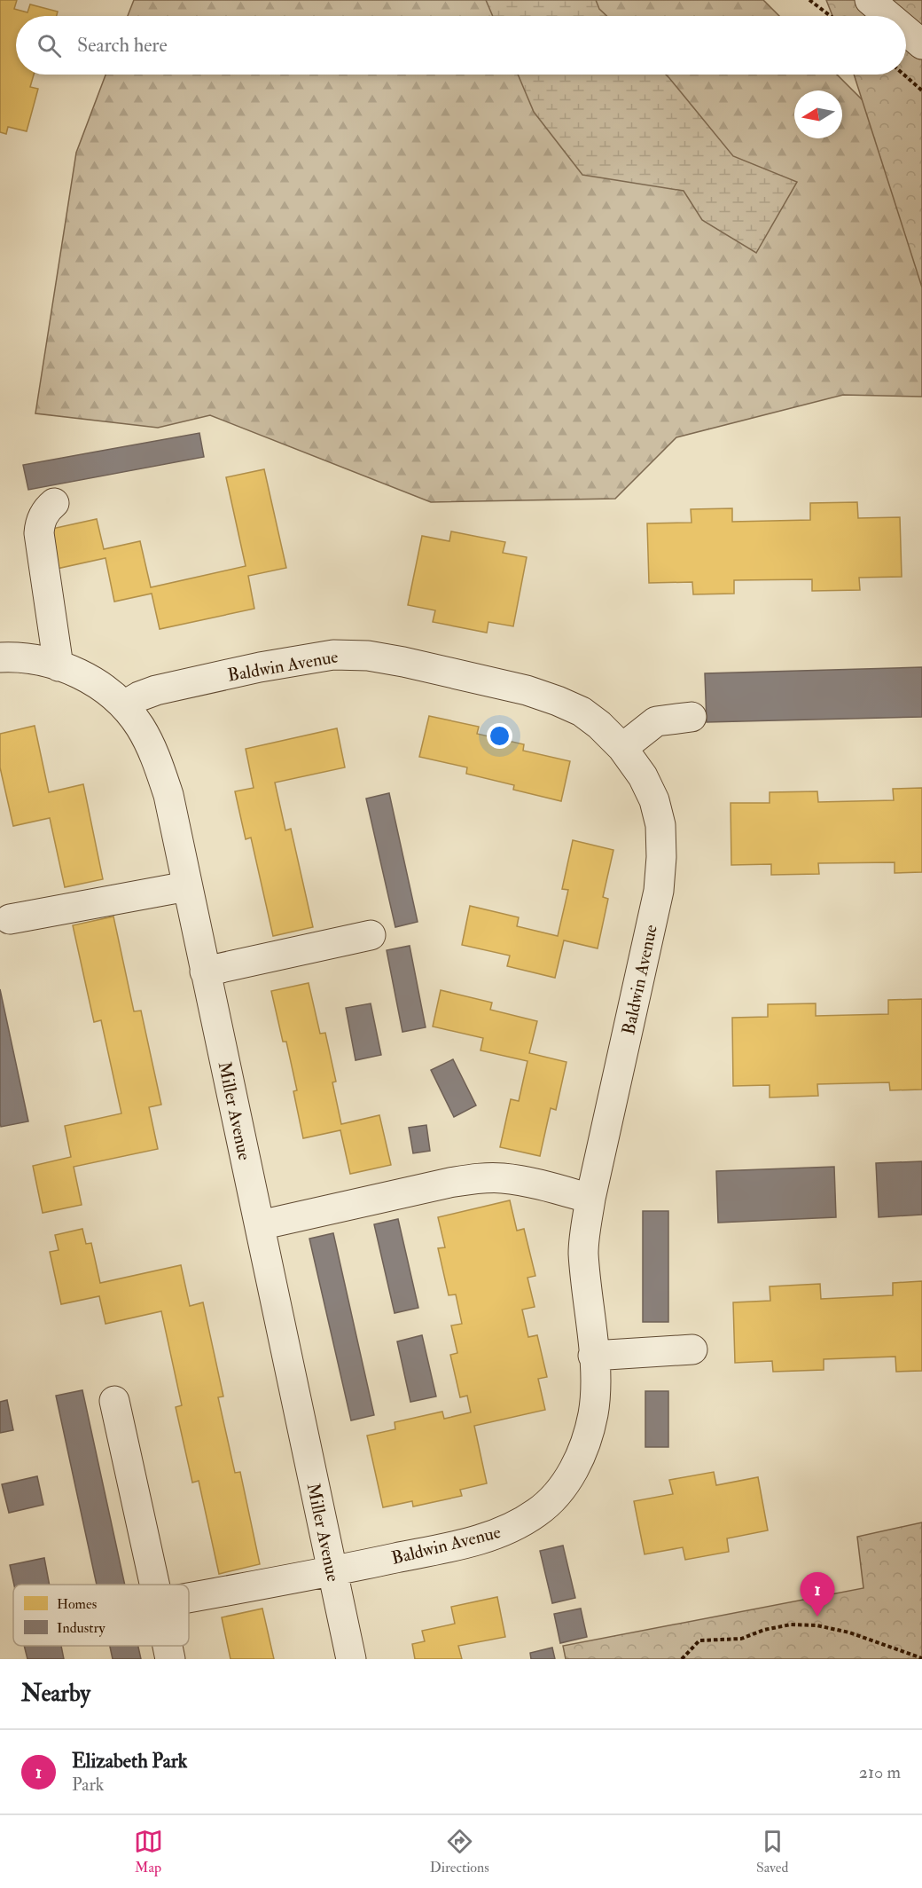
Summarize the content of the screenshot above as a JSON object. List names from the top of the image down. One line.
{"streets":{"street":["Baldwin Avenue","Miller Avenue"]},"crossings":[["Baldwin Avenue","Miller Avenue"]],"legend":["Homes","Industry"],"north":"left","page":{"search":"Search here","pins":"1","heading":"Nearby","list":[{"mark":"1","name":"Elizabeth Park","note":"Park","value":"210 m"}],"nav":["Map","Directions","Saved"]}}
